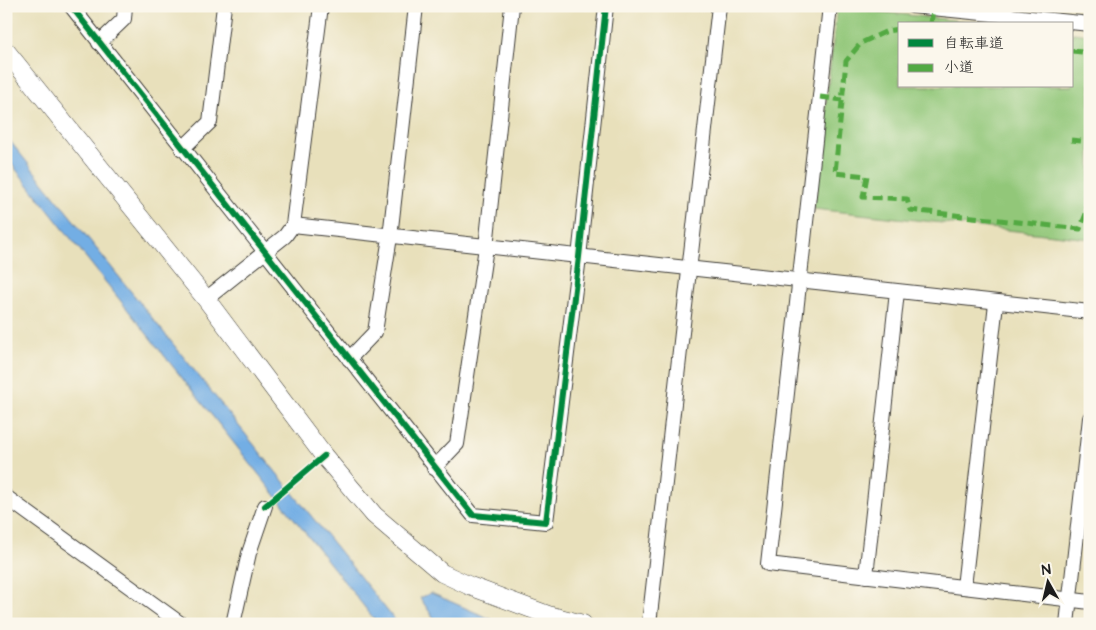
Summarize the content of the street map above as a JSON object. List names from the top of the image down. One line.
{"legend":["自転車道","小道"],"north":"top"}
